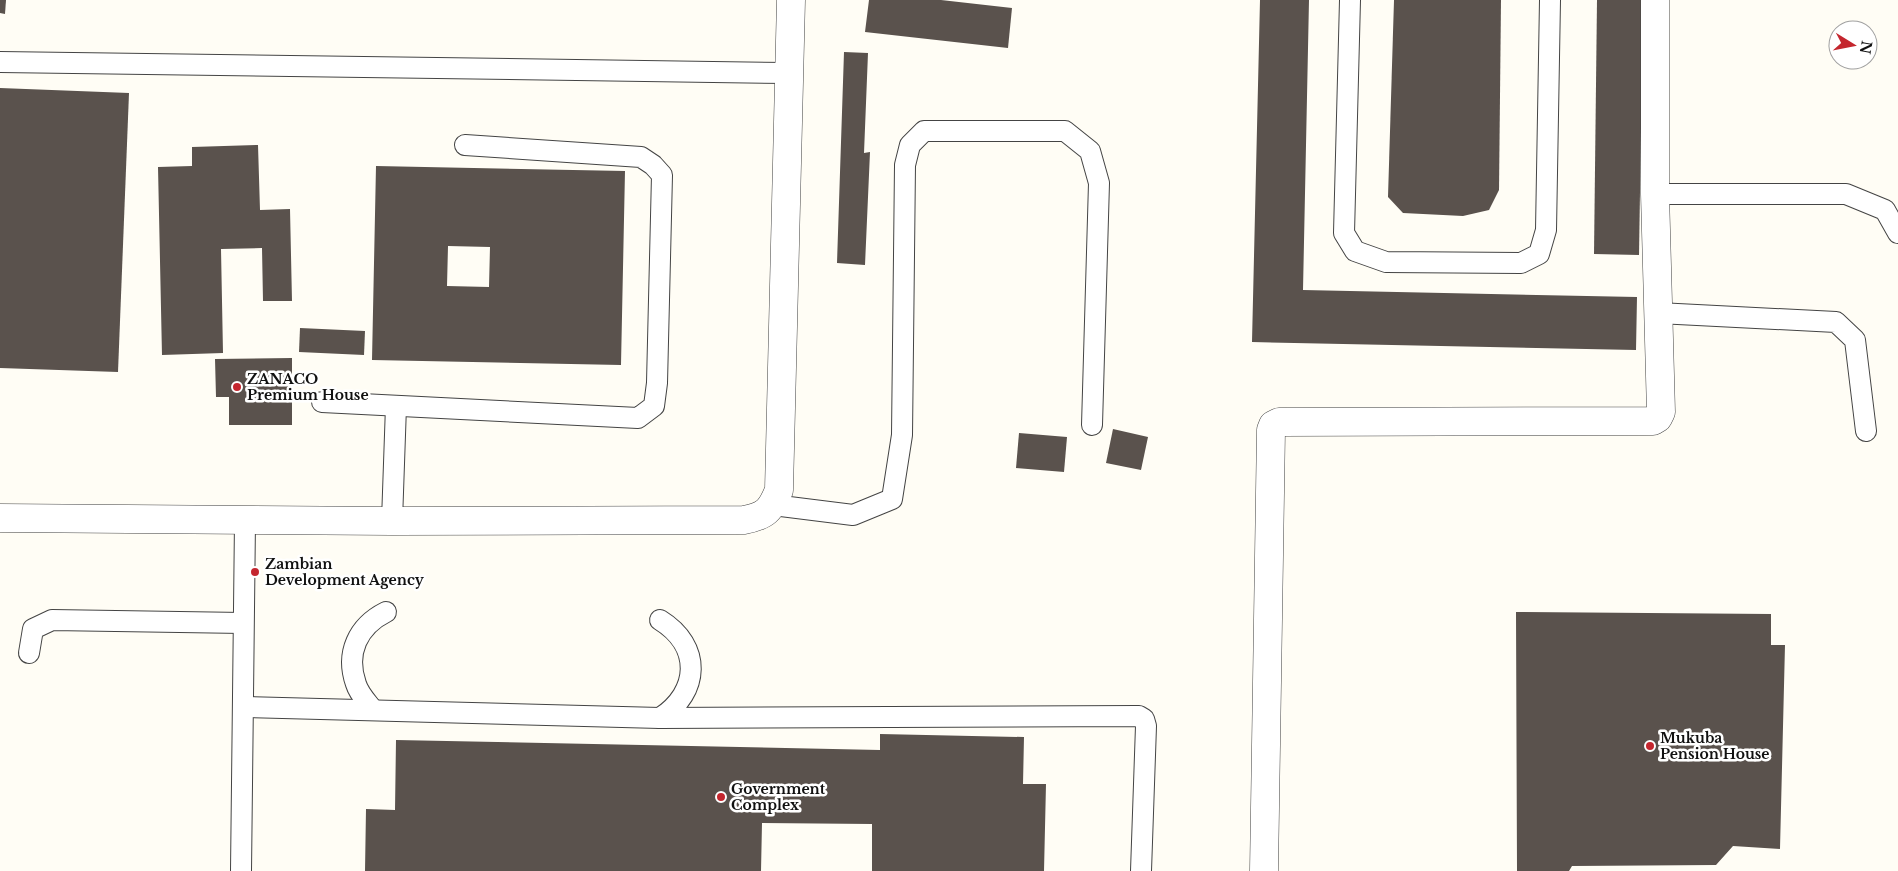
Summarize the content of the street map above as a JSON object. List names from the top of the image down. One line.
{"places":["ZANACO Premium House","Zambian Development Agency","Mukuba Pension House","Government Complex"],"north":"right"}
